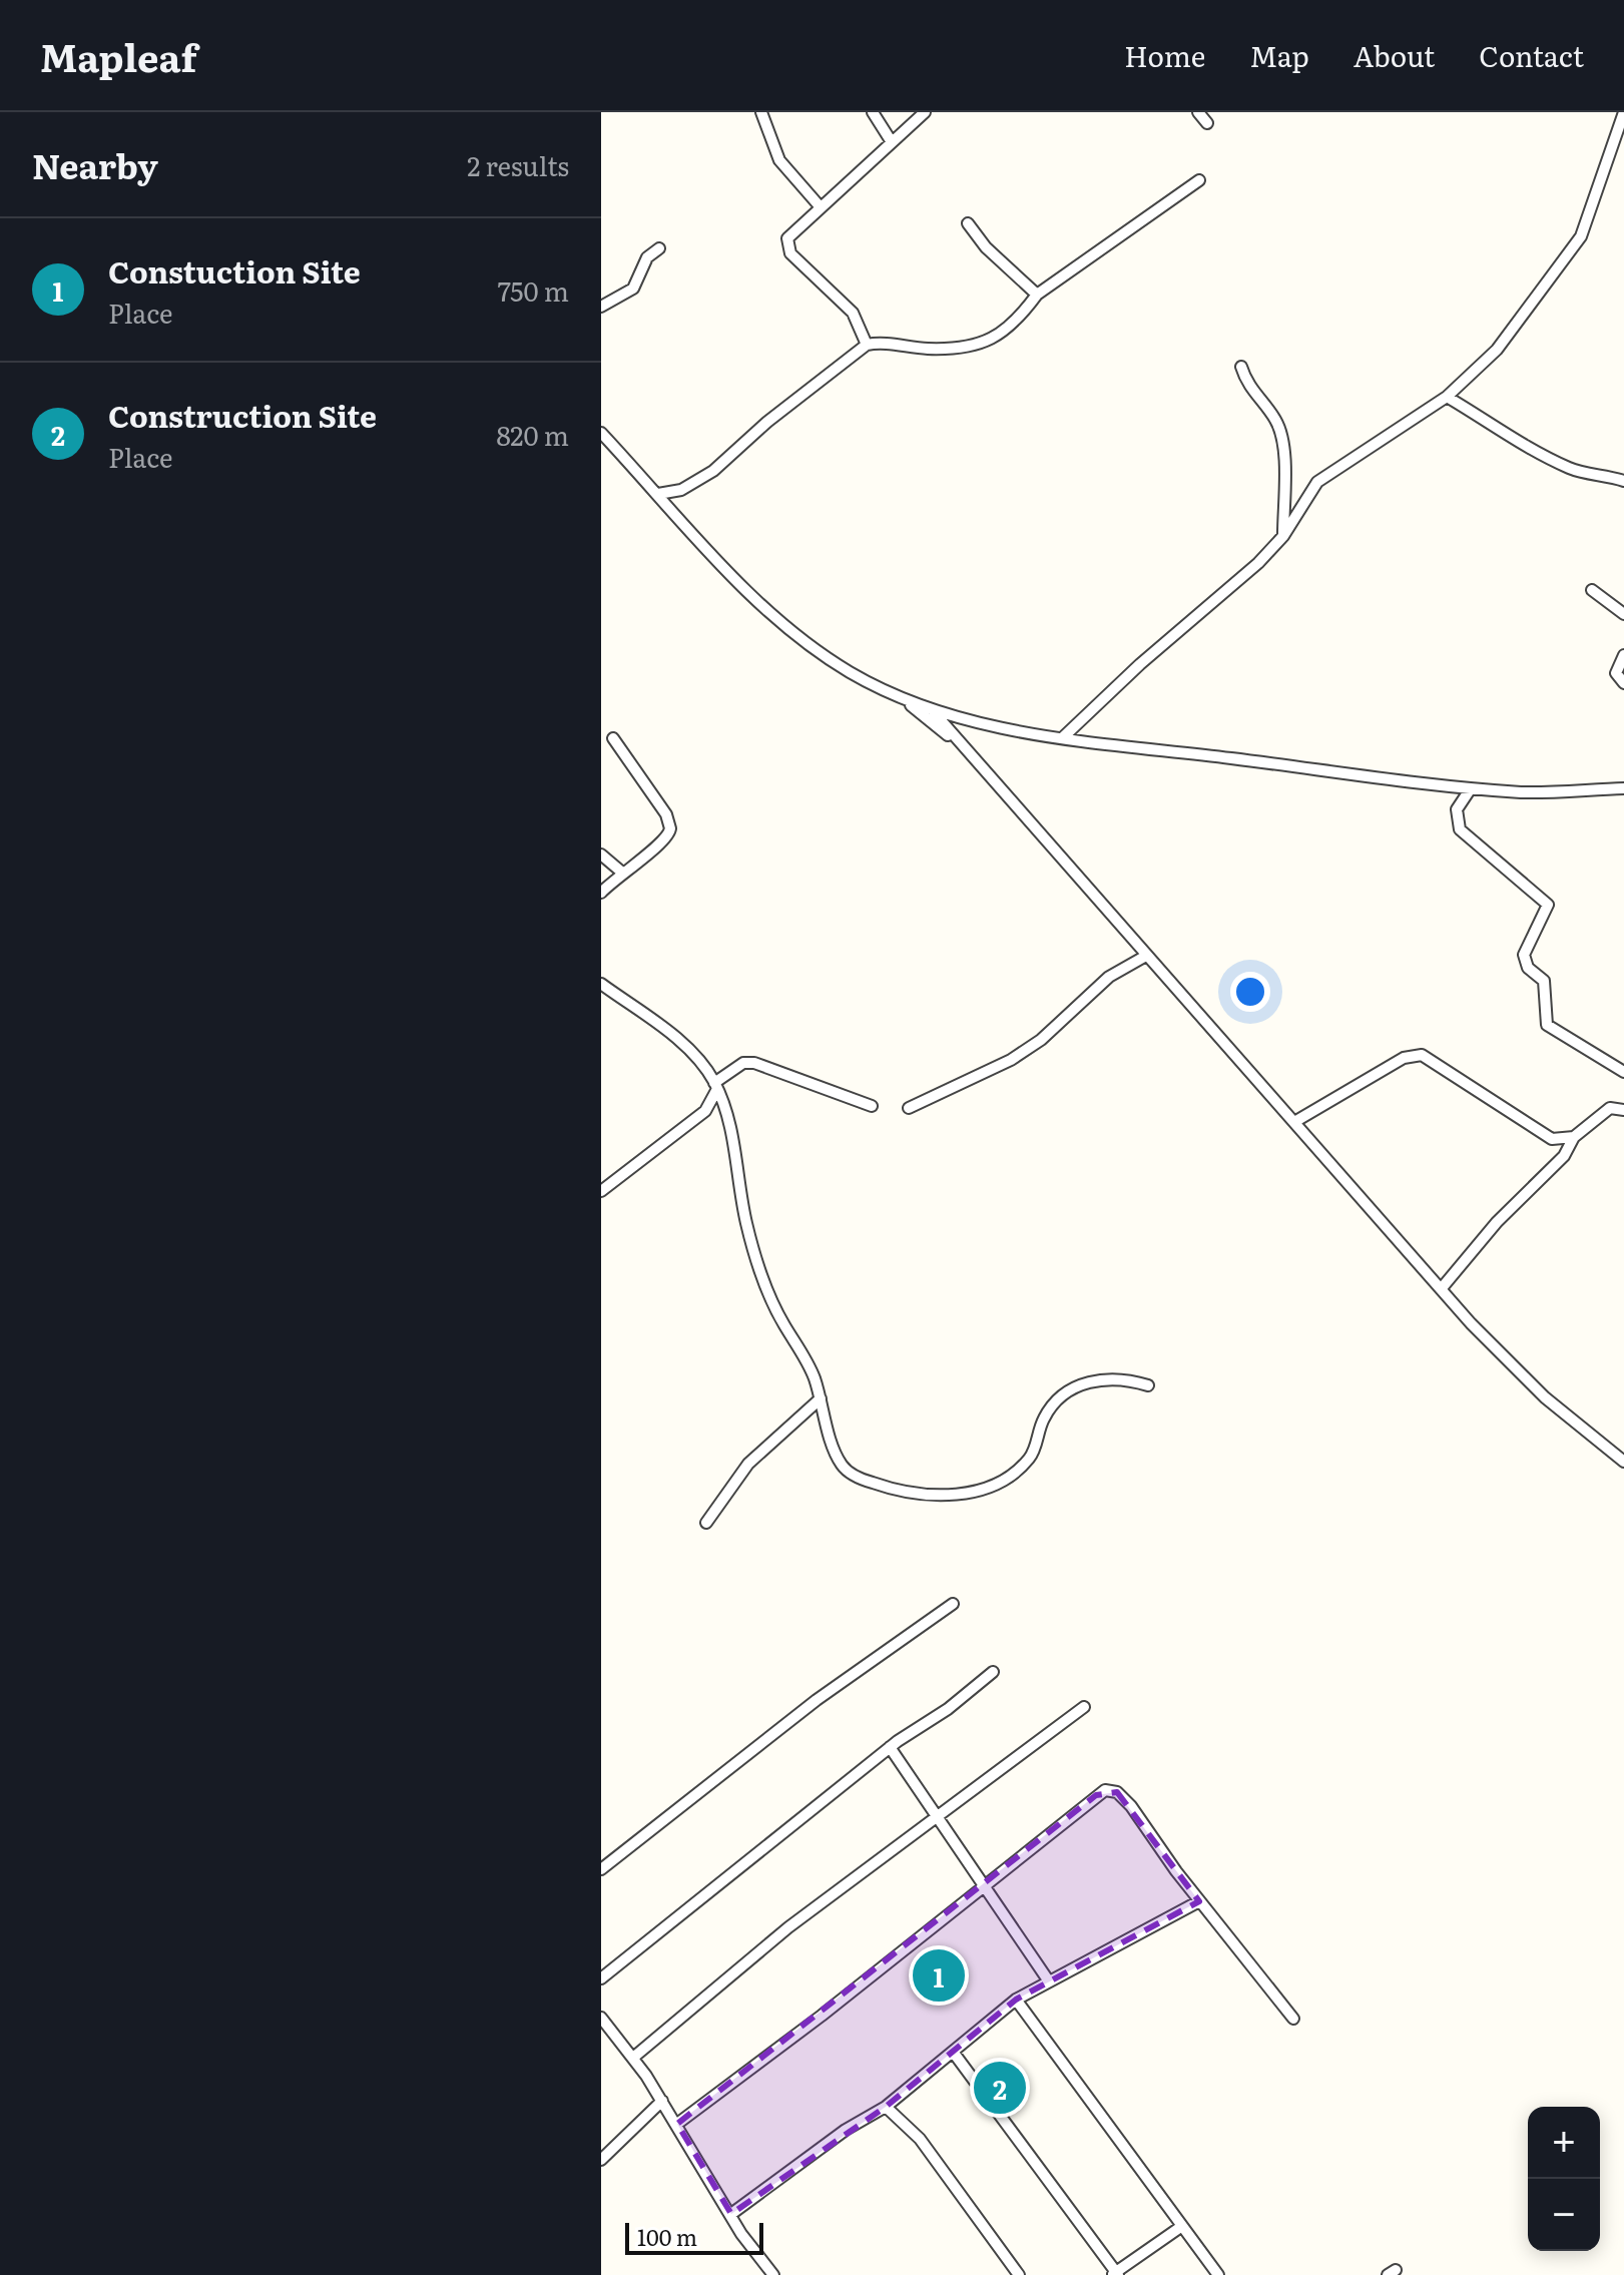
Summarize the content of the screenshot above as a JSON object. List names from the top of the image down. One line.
{"scale_bar":"100 m","page":{"header":"Mapleaf","nav":["Home","Map","About","Contact"],"heading":["Nearby","2 results"],"list":[{"mark":"1","name":"Constuction Site","note":"Place","value":"750 m"},{"mark":"2","name":"Construction Site","note":"Place","value":"820 m"}],"pins":["1","2"],"map_buttons":["+","−"],"scale":"100 m"}}
